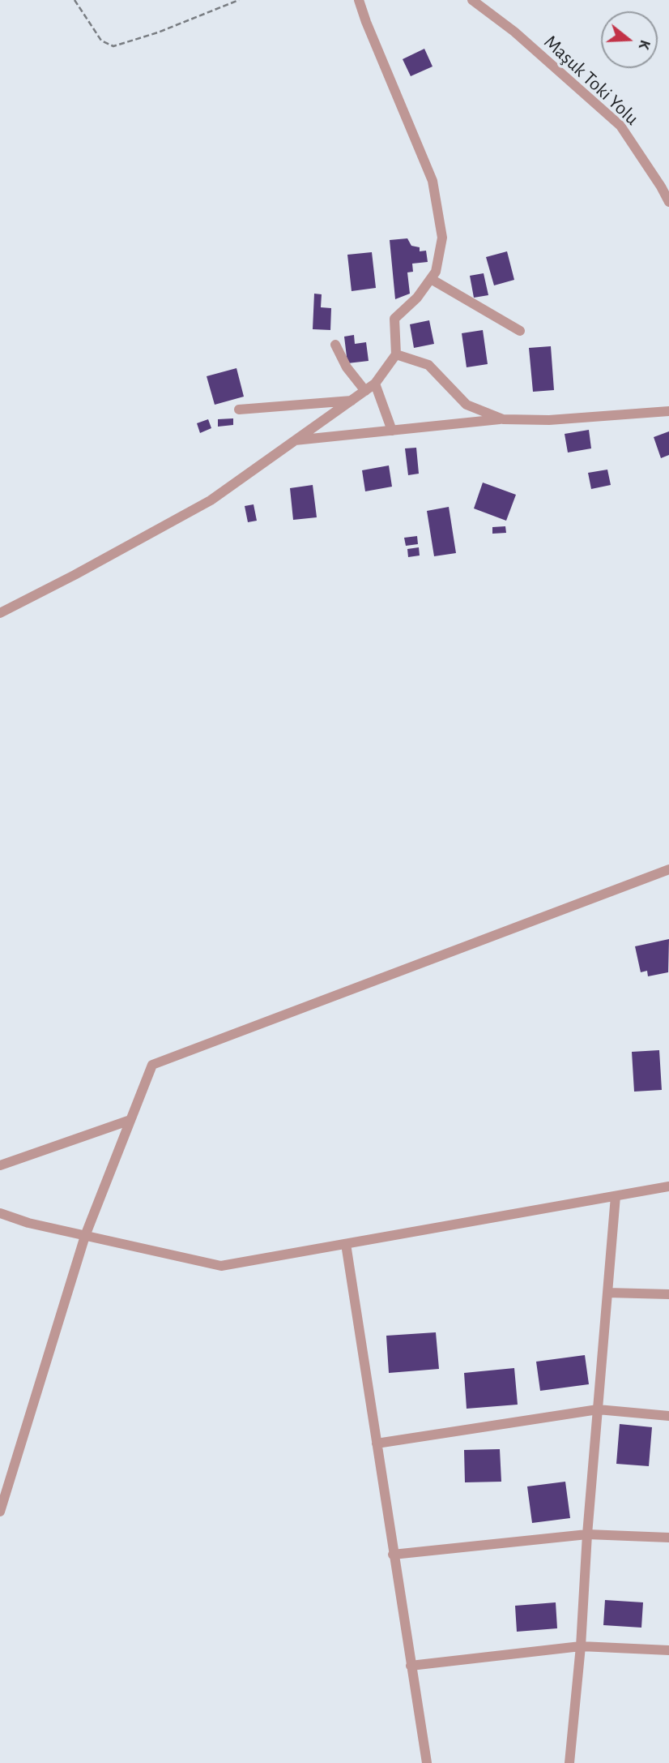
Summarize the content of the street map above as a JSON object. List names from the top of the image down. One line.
{"streets":{"street":["Maşuk Toki Yolu"]},"north":"right"}
